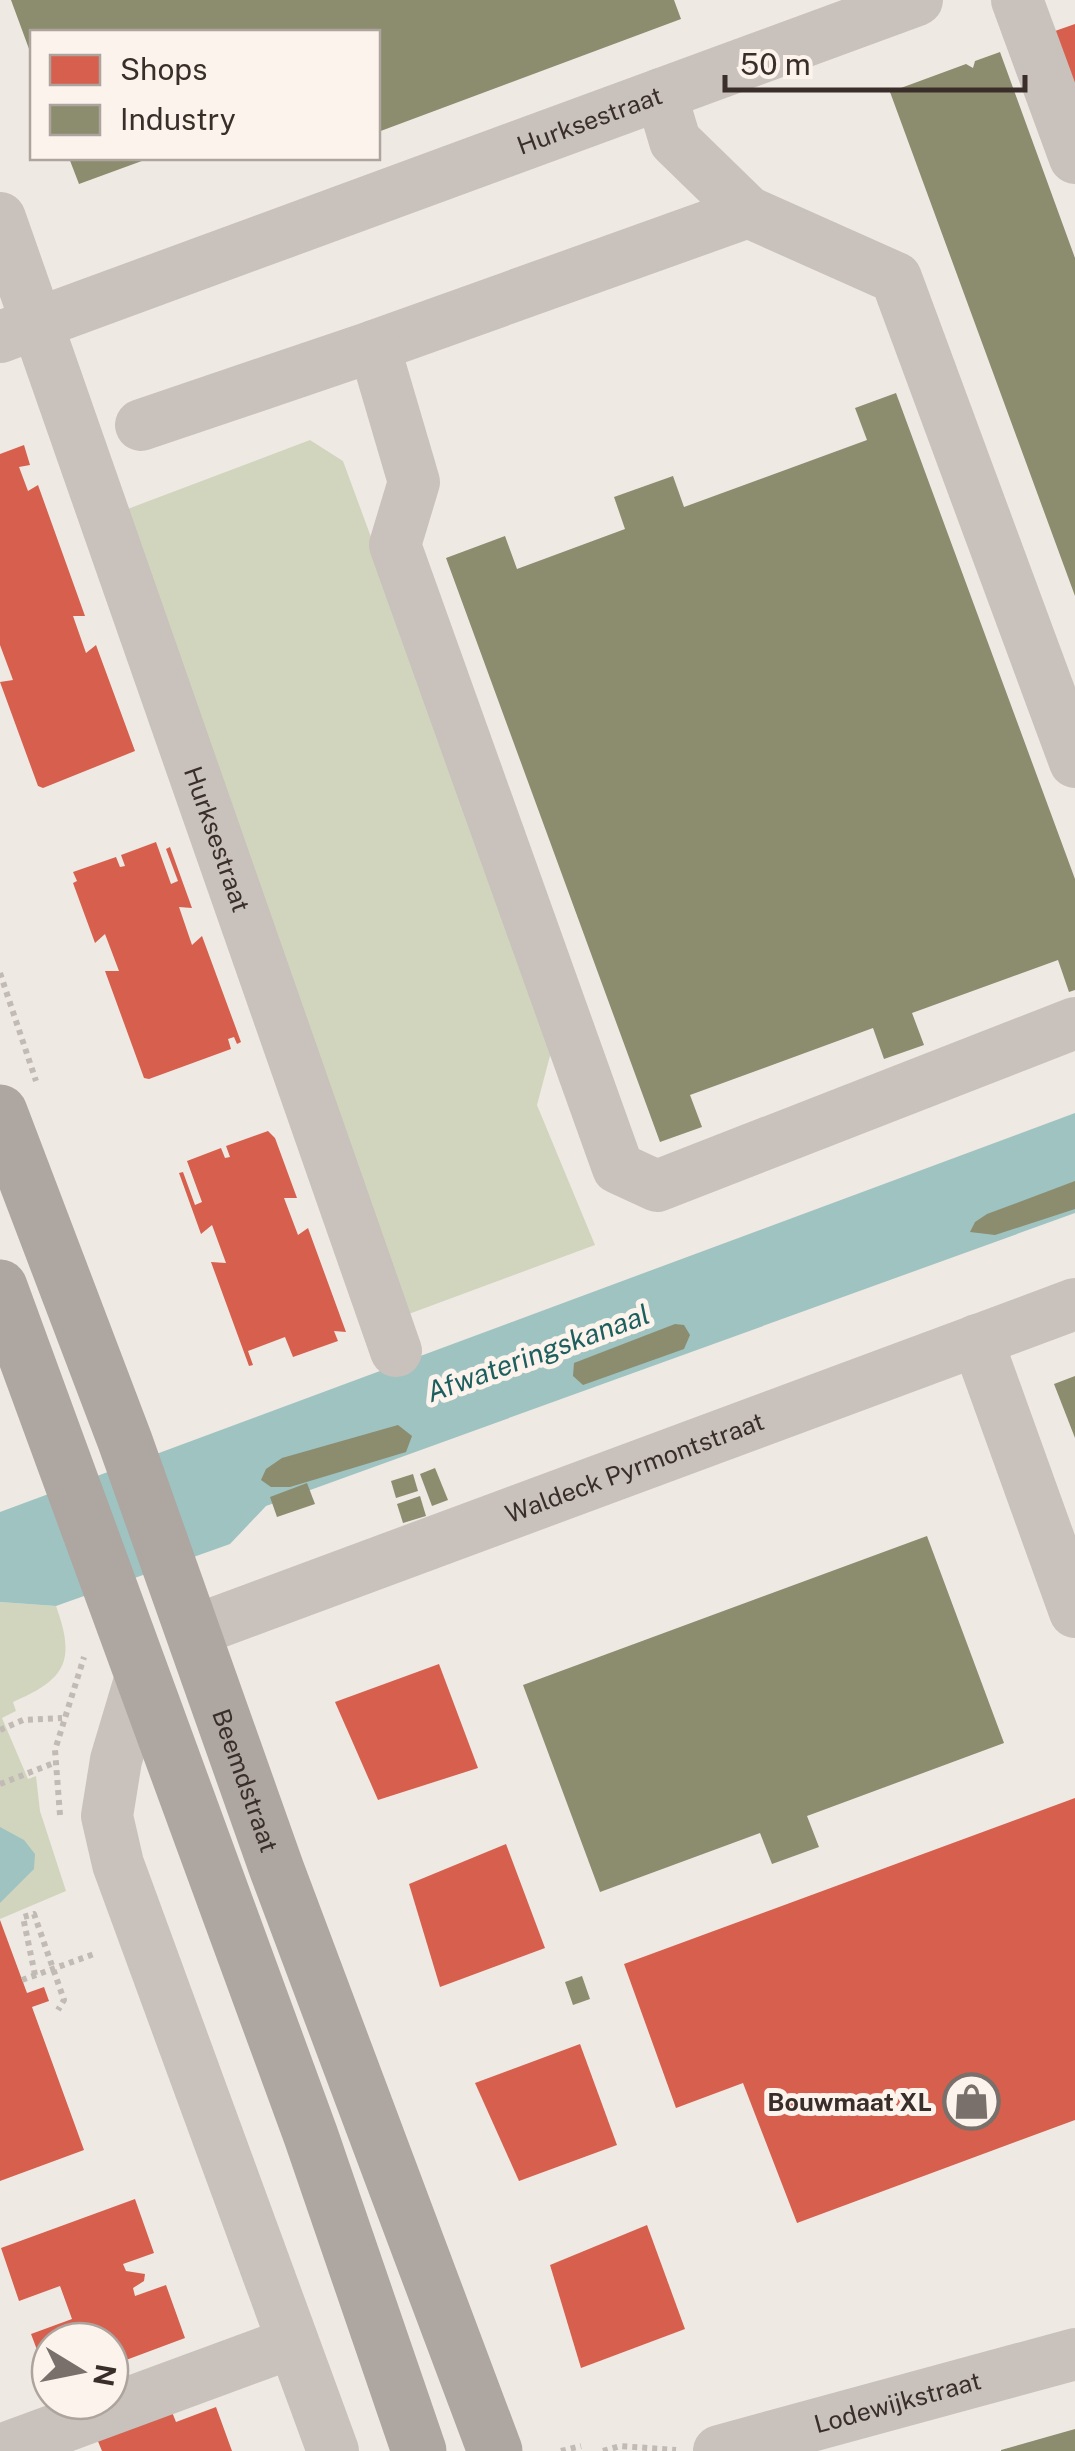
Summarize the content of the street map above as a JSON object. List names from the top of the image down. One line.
{"streets":{"main road":["Beemdstraat"],"street":["Hurksestraat","Waldeck Pyrmontstraat","Lodewijkstraat"]},"crossings":[["Waldeck Pyrmontstraat","Beemdstraat"]],"water":["Afwateringskanaal"],"places":{"shop":["Bouwmaat XL"]},"legend":["Shops","Industry"],"scale_bar":"50 m","north":"right"}
